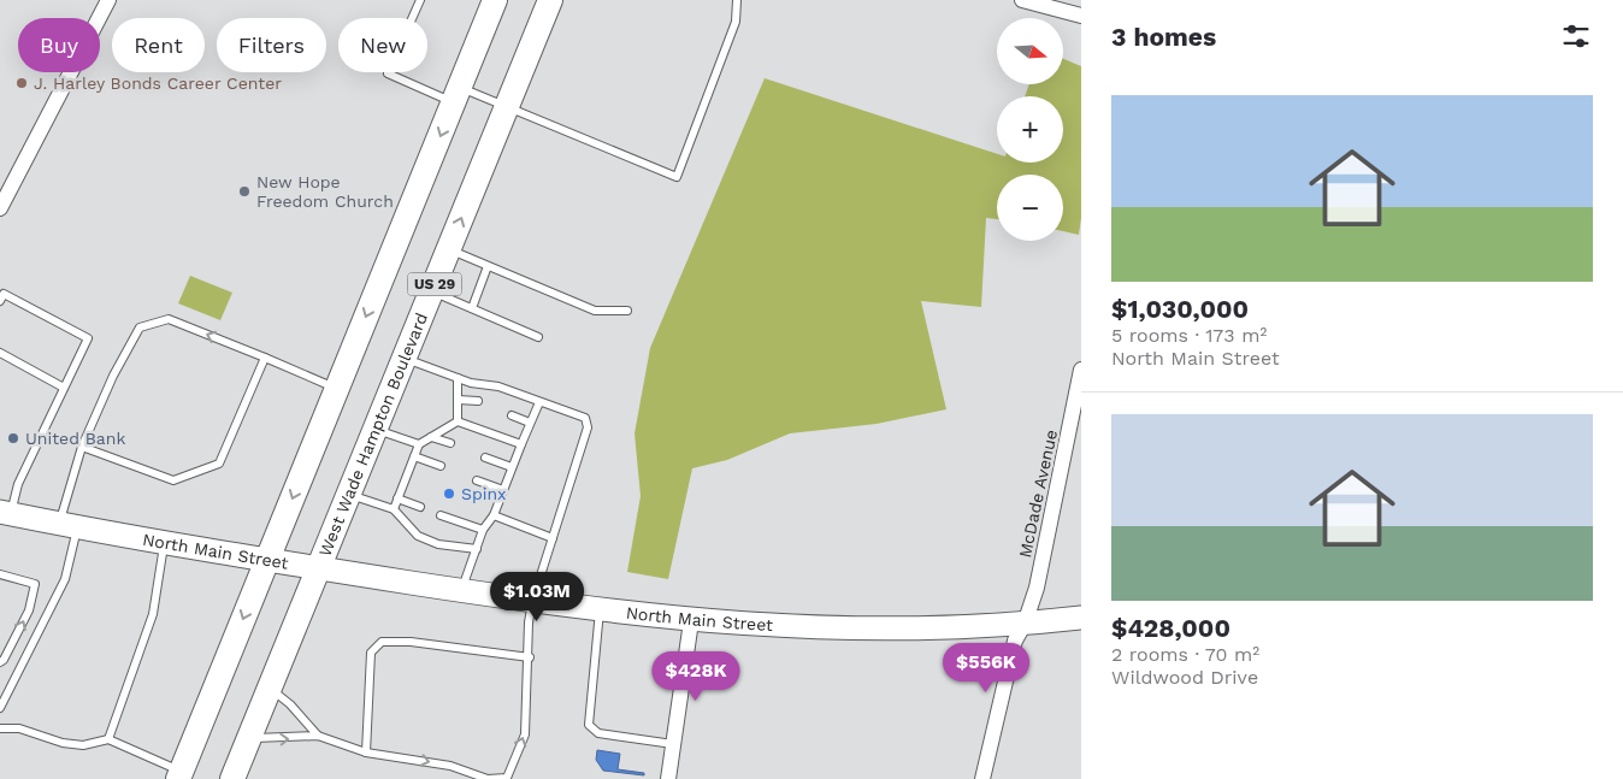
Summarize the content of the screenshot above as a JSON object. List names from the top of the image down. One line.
{"streets":{"main road":["US 29","West Wade Hampton Boulevard","North Main Street"],"street":["McDade Avenue"]},"crossings":[["US 29","West Wade Hampton Boulevard"],["US 29","North Main Street"],["West Wade Hampton Boulevard","North Main Street"],["McDade Avenue","North Main Street"]],"places":["J. Harley Bonds Career Center","New Hope Freedom Church","United Bank","Spinx"],"north":"right","page":{"heading":"3 homes","map_buttons":["+","−"],"chip":["Buy","Rent","Filters","New"],"list":[{"name":"$1,030,000","note":"5 rooms · 173 m² · North Main Street"},{"name":"$428,000","note":"2 rooms · 70 m² · Wildwood Drive"}],"price":["$1.03M","$556K","$428K"]}}
